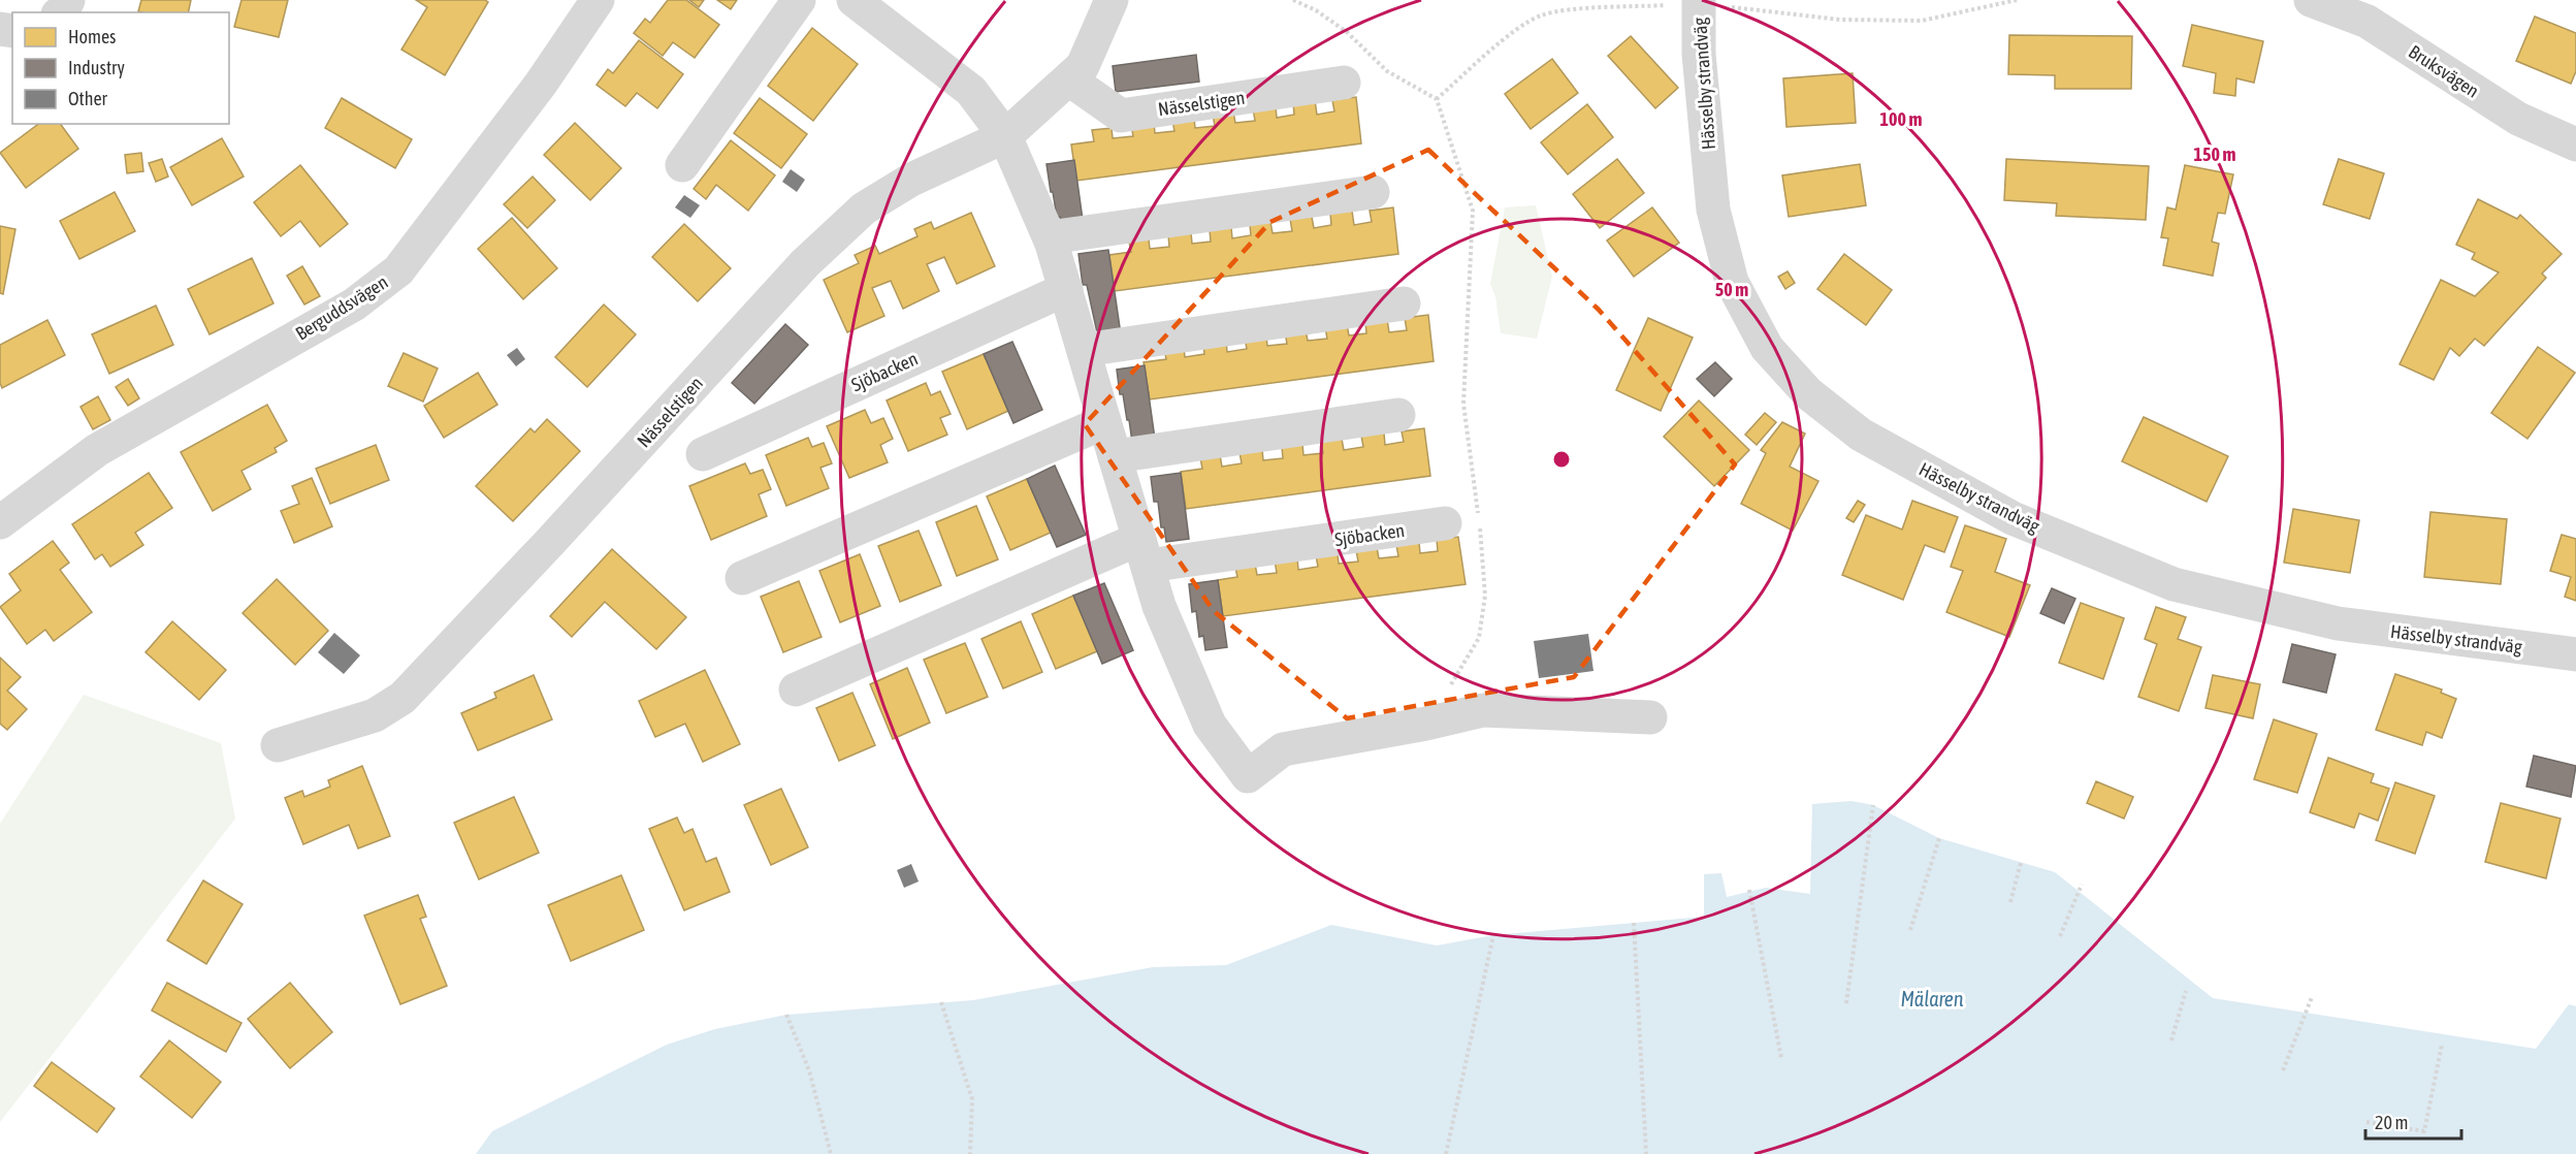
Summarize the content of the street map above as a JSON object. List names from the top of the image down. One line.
{"streets":{"street":["Bruksvägen","Hässelby strandväg","Nässelstigen","Berguddsvägen","Sjöbacken"]},"water":["Mälaren"],"legend":["Homes","Industry","Other"],"scale_bar":"20 m","rings":["100 m","150 m","50 m"]}
